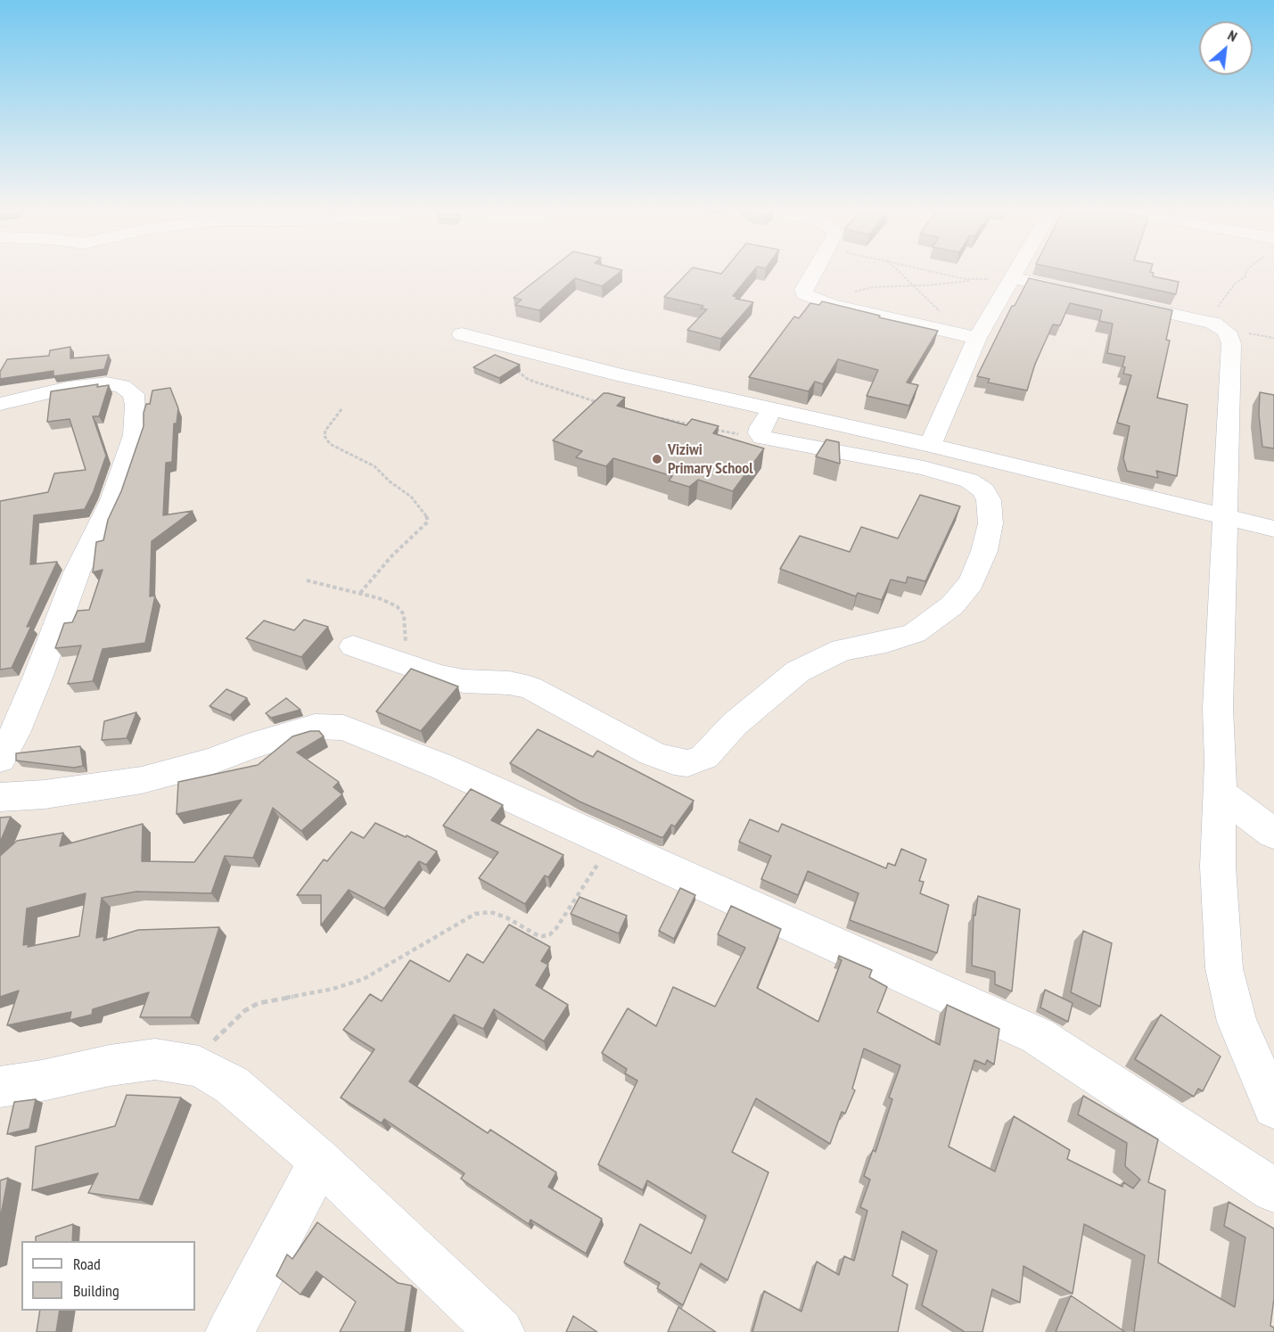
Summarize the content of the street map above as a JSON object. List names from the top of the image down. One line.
{"places":["Viziwi Primary School"],"legend":["Road","Building"],"north":"top right"}
